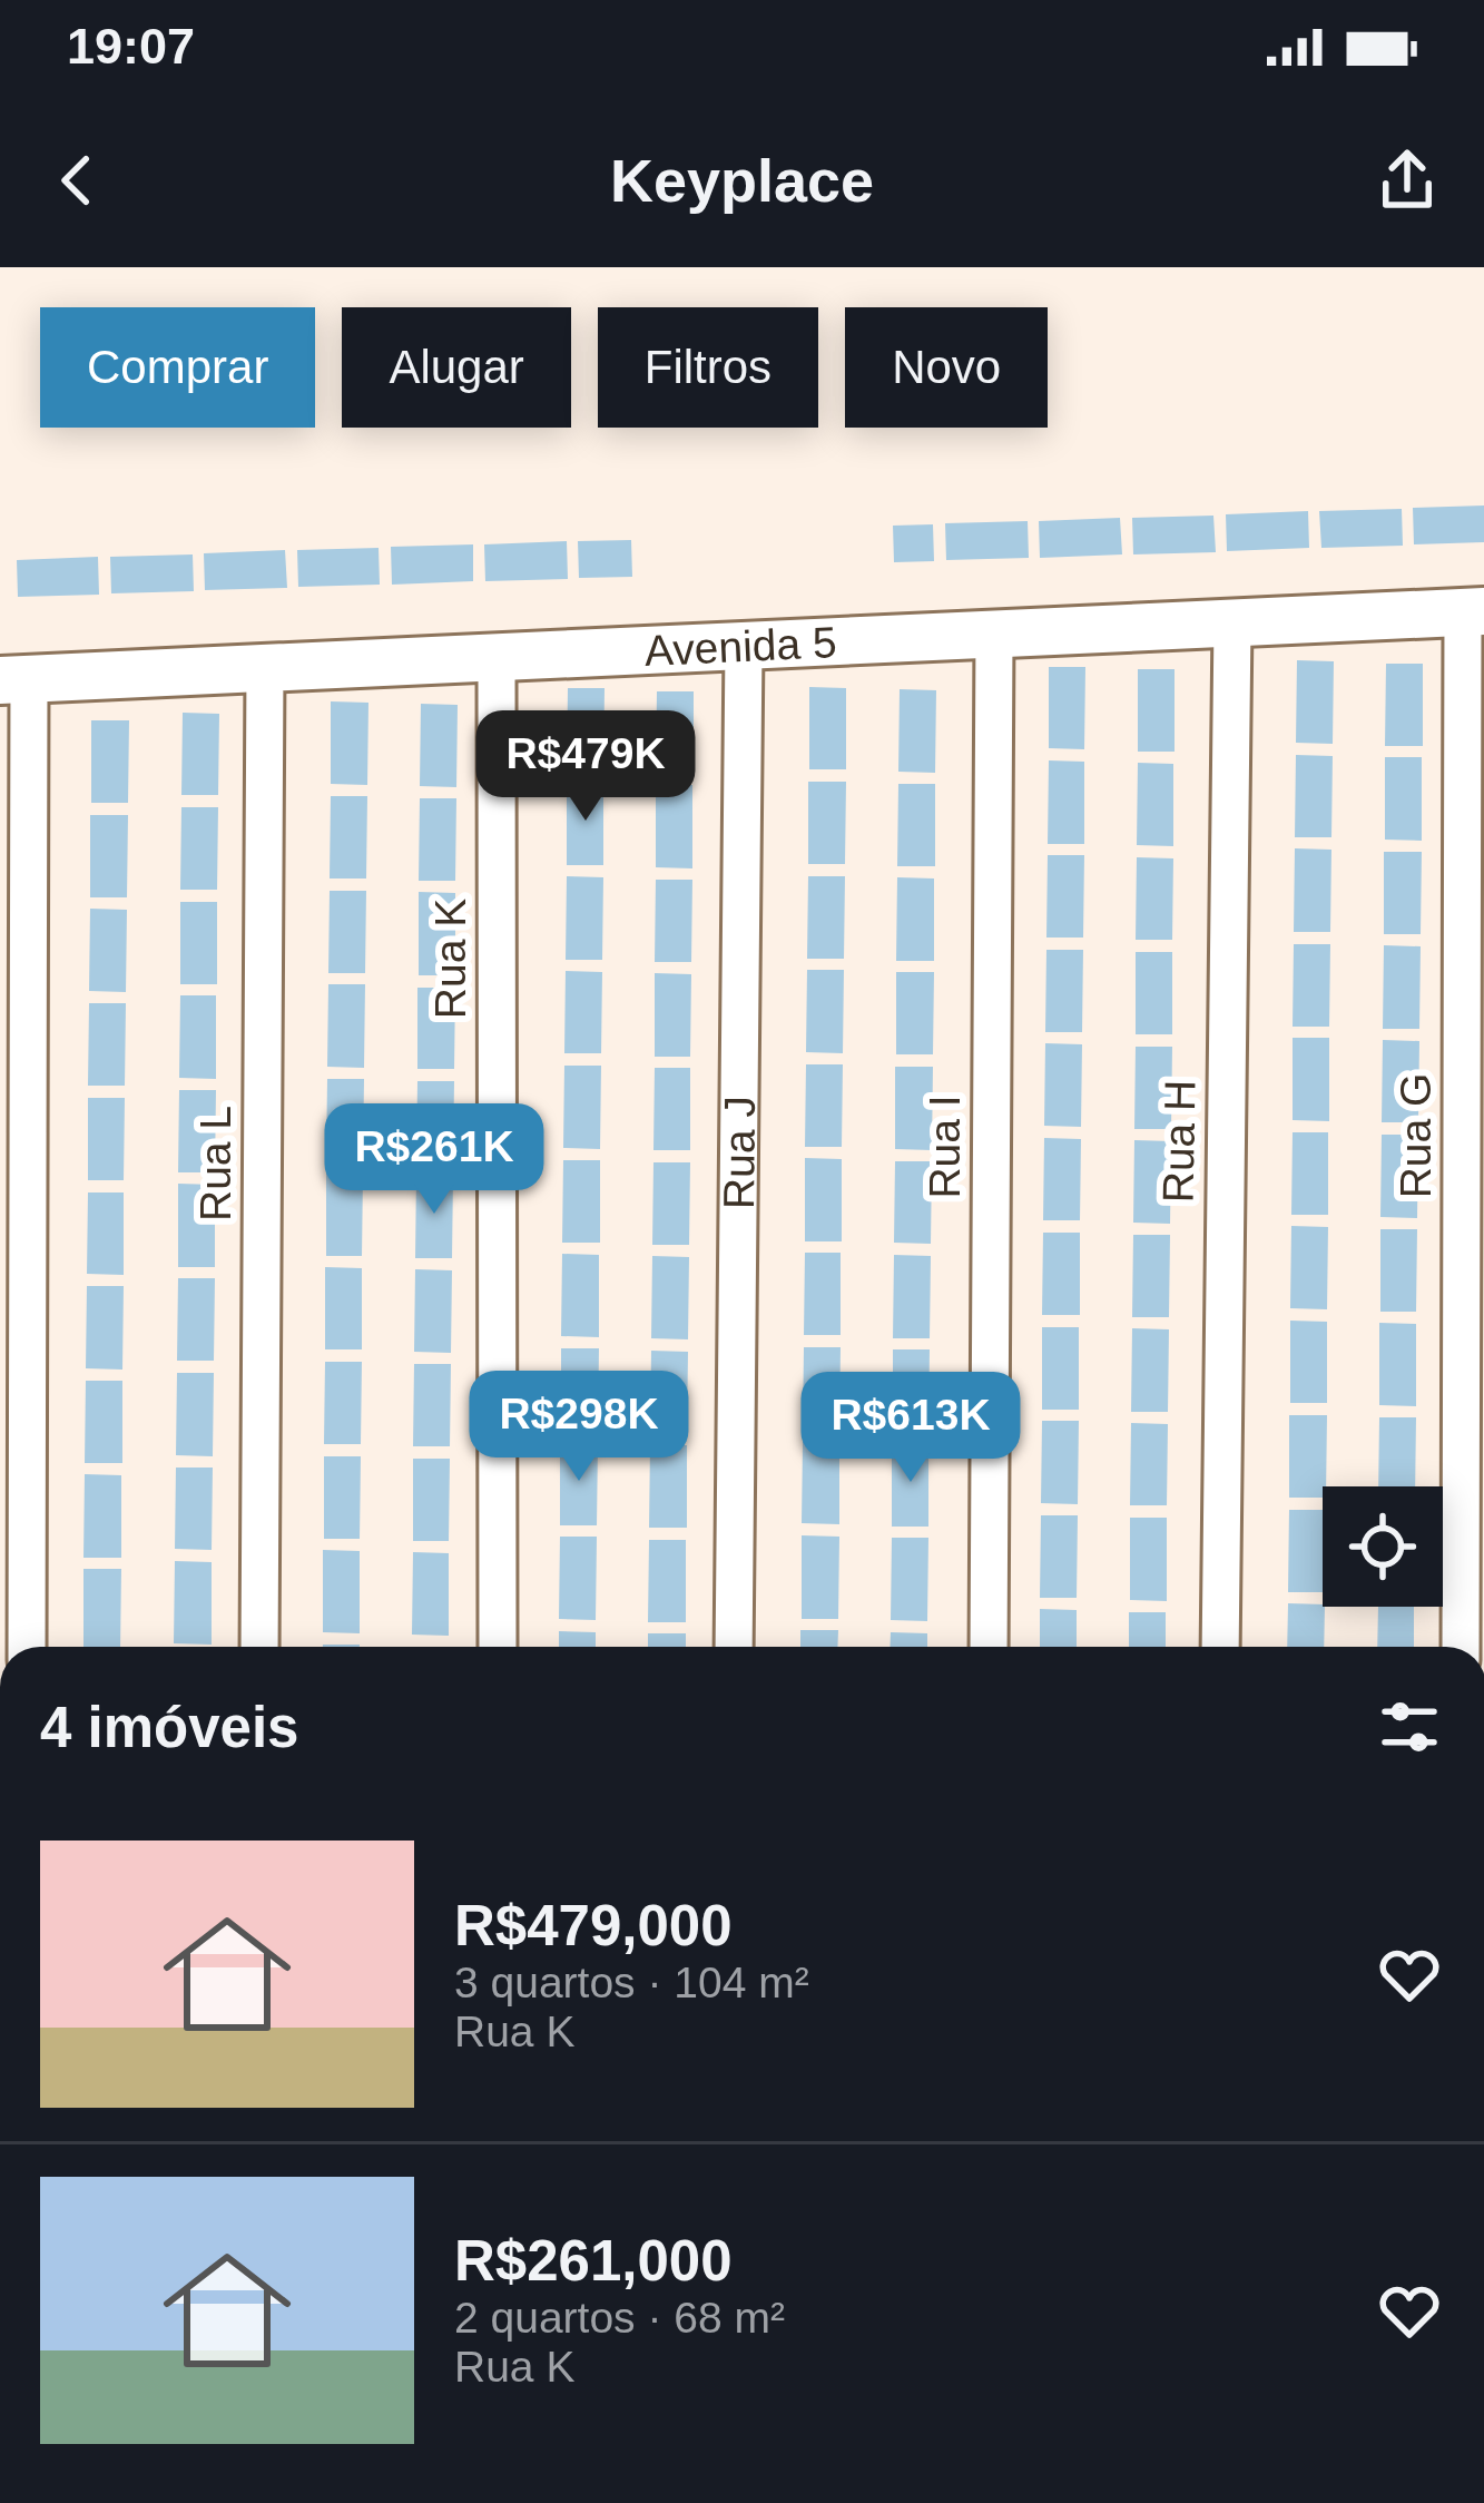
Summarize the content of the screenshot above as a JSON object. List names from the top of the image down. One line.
{"streets":{"street":["Avenida 5","Rua K","Rua G","Rua H","Rua I","Rua J","Rua L"]},"crossings":[["Avenida 5","Rua K"],["Avenida 5","Rua G"],["Avenida 5","Rua H"],["Avenida 5","Rua I"],["Avenida 5","Rua J"],["Avenida 5","Rua L"]],"page":{"status":"19:07","header":"Keyplace","chip":["Comprar","Alugar","Filtros","Novo"],"price":["R$479K","R$261K","R$298K","R$613K"],"heading":"4 imóveis","list":[{"name":"R$479,000","note":"3 quartos · 104 m² · Rua K"},{"name":"R$261,000","note":"2 quartos · 68 m² · Rua K"}]}}
